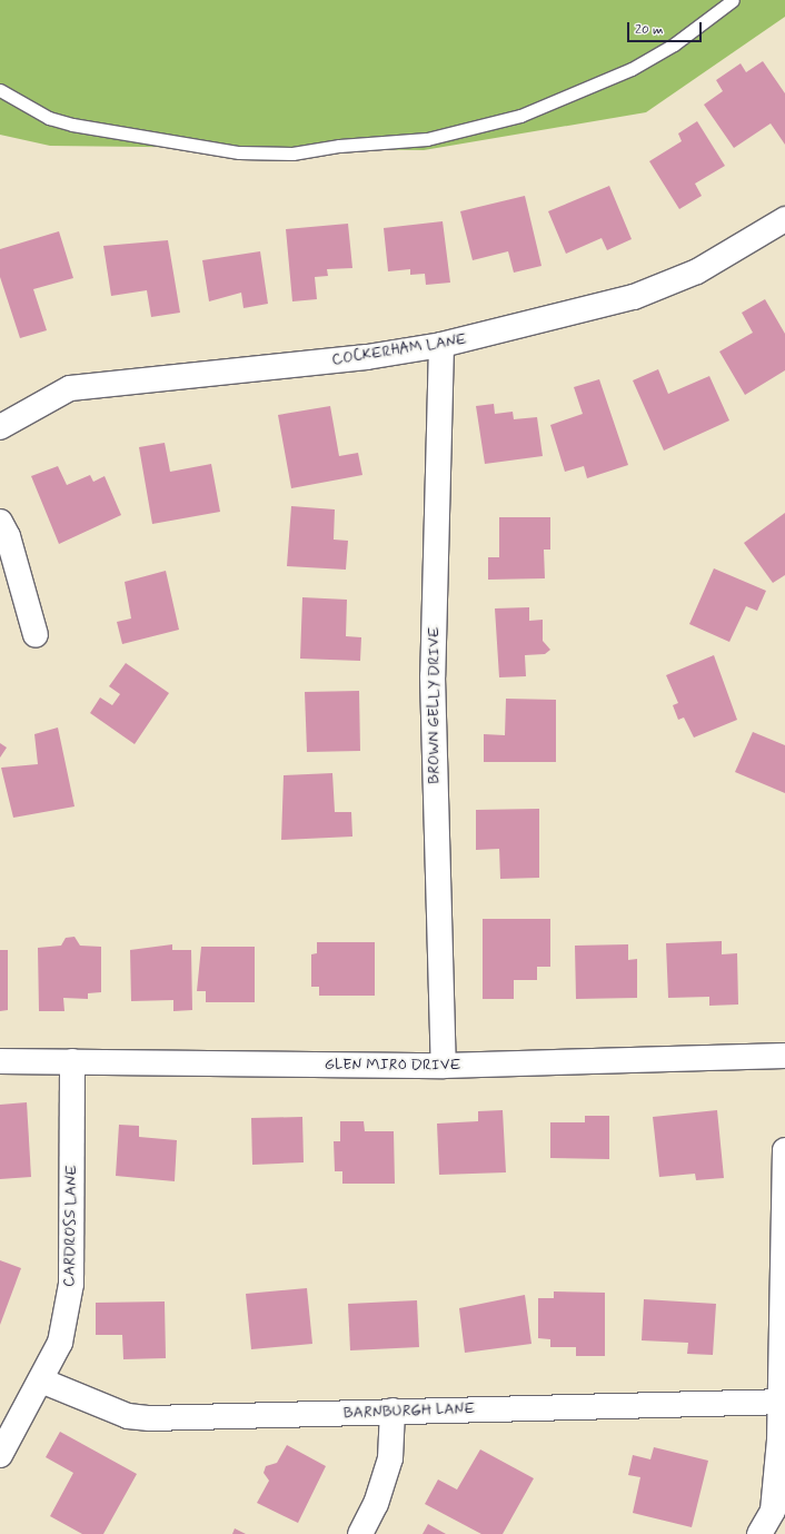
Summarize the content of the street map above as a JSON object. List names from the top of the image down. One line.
{"streets":{"street":["COCKERHAM LANE","BROWN GELLY DRIVE","GLEN MIRO DRIVE","CARDROSS LANE","BARNBURGH LANE"]},"crossings":[["COCKERHAM LANE","BROWN GELLY DRIVE"],["BROWN GELLY DRIVE","GLEN MIRO DRIVE"],["GLEN MIRO DRIVE","CARDROSS LANE"],["CARDROSS LANE","BARNBURGH LANE"]],"scale_bar":"20 m"}
